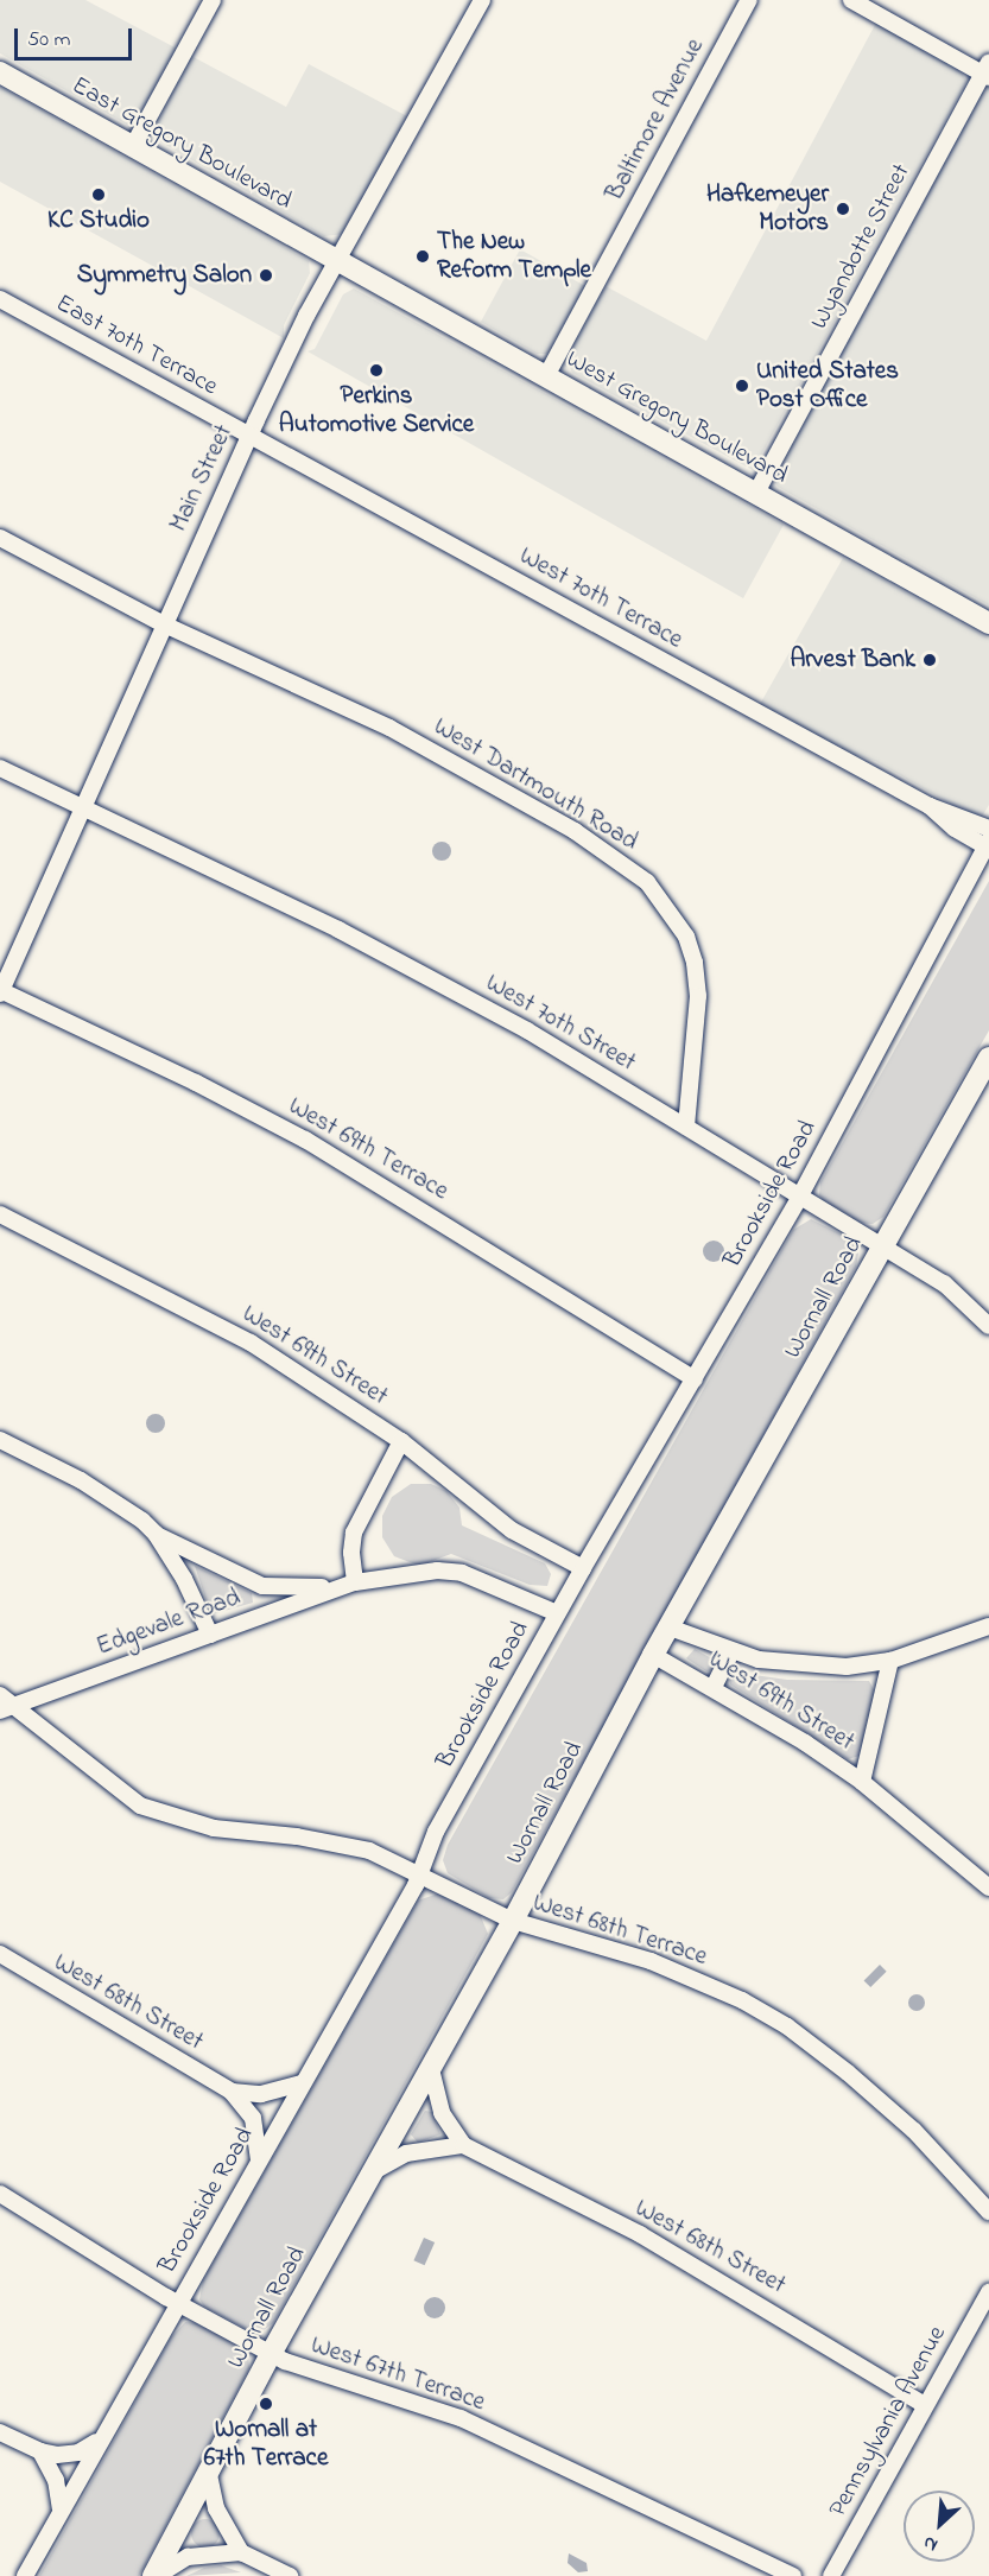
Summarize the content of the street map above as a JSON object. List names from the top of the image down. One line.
{"streets":{"main road":["East Gregory Boulevard","West Gregory Boulevard","Wornall Road"],"street":["Baltimore Avenue","Wyandotte Street","East 70th Terrace","Main Street","West 70th Terrace","West Dartmouth Road","West 70th Street","West 69th Terrace","Brookside Road","West 69th Street","Edgevale Road","West 68th Terrace","West 68th Street","West 67th Terrace","Pennsylvania Avenue"]},"crossings":[["Baltimore Avenue","West Gregory Boulevard"],["East Gregory Boulevard","West Gregory Boulevard"],["East Gregory Boulevard","Main Street"],["Wyandotte Street","West Gregory Boulevard"],["East 70th Terrace","Main Street"],["East 70th Terrace","West 70th Terrace"],["West Gregory Boulevard","Main Street"],["Main Street","West 70th Terrace"],["Main Street","West Dartmouth Road"],["Main Street","West 70th Street"],["Main Street","West 69th Terrace"],["West 70th Terrace","Brookside Road"],["West Dartmouth Road","West 70th Street"],["West 70th Street","Brookside Road"],["West 70th Street","Wornall Road"],["West 69th Terrace","Brookside Road"],["Brookside Road","West 69th Street"],["Brookside Road","Edgevale Road"],["Brookside Road","West 68th Terrace"],["Brookside Road","West 68th Street"],["Brookside Road","West 67th Terrace"],["Wornall Road","West 69th Street"],["Wornall Road","West 68th Terrace"],["Wornall Road","West 67th Terrace"],["Edgevale Road","West 68th Terrace"],["West 68th Street","Pennsylvania Avenue"]],"places":["KC Studio","Hafkemeyer Motors","The New Reform Temple","Symmetry Salon","Perkins Automotive Service","United States Post Office","Arvest Bank","Wornall at 67th Terrace"],"scale_bar":"50 m","north":"bottom left"}
